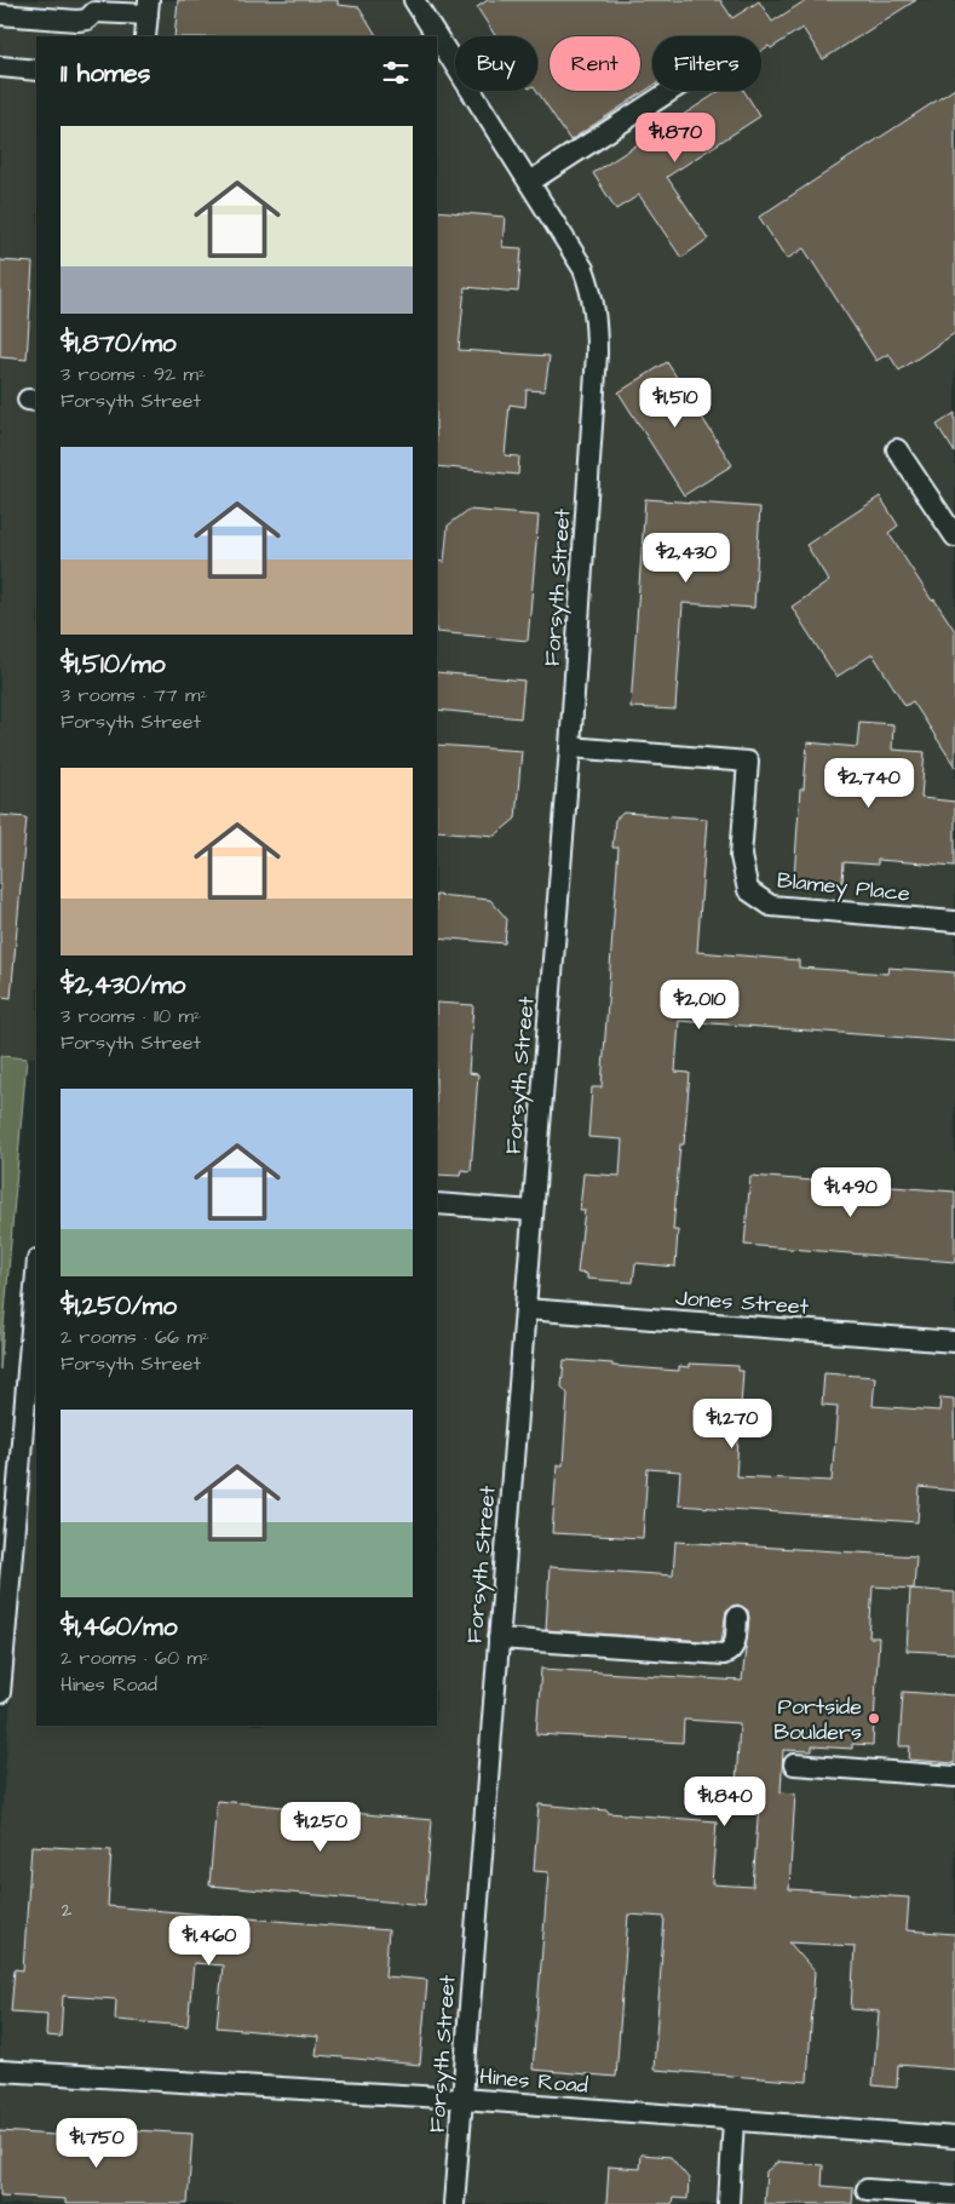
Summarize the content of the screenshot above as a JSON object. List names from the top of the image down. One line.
{"streets":{"street":["Forsyth Street","Blamey Place","Jones Street","Hines Road"]},"crossings":[["Forsyth Street","Blamey Place"],["Forsyth Street","Jones Street"],["Forsyth Street","Hines Road"]],"places":["Portside Boulders"],"house_numbers":["2"],"page":{"chip":["Buy","Rent","Filters"],"heading":"11 homes","list":[{"name":"$1,870/mo","note":"3 rooms · 92 m² · Forsyth Street"},{"name":"$1,510/mo","note":"3 rooms · 77 m² · Forsyth Street"},{"name":"$2,430/mo","note":"3 rooms · 110 m² · Forsyth Street"},{"name":"$1,250/mo","note":"2 rooms · 66 m² · Forsyth Street"},{"name":"$1,460/mo","note":"2 rooms · 60 m² · Hines Road"}],"price":["$1,870","$1,510","$2,430","$2,740","$2,010","$1,490","$1,270","$1,840","$1,250","$1,460","$1,750"]}}
